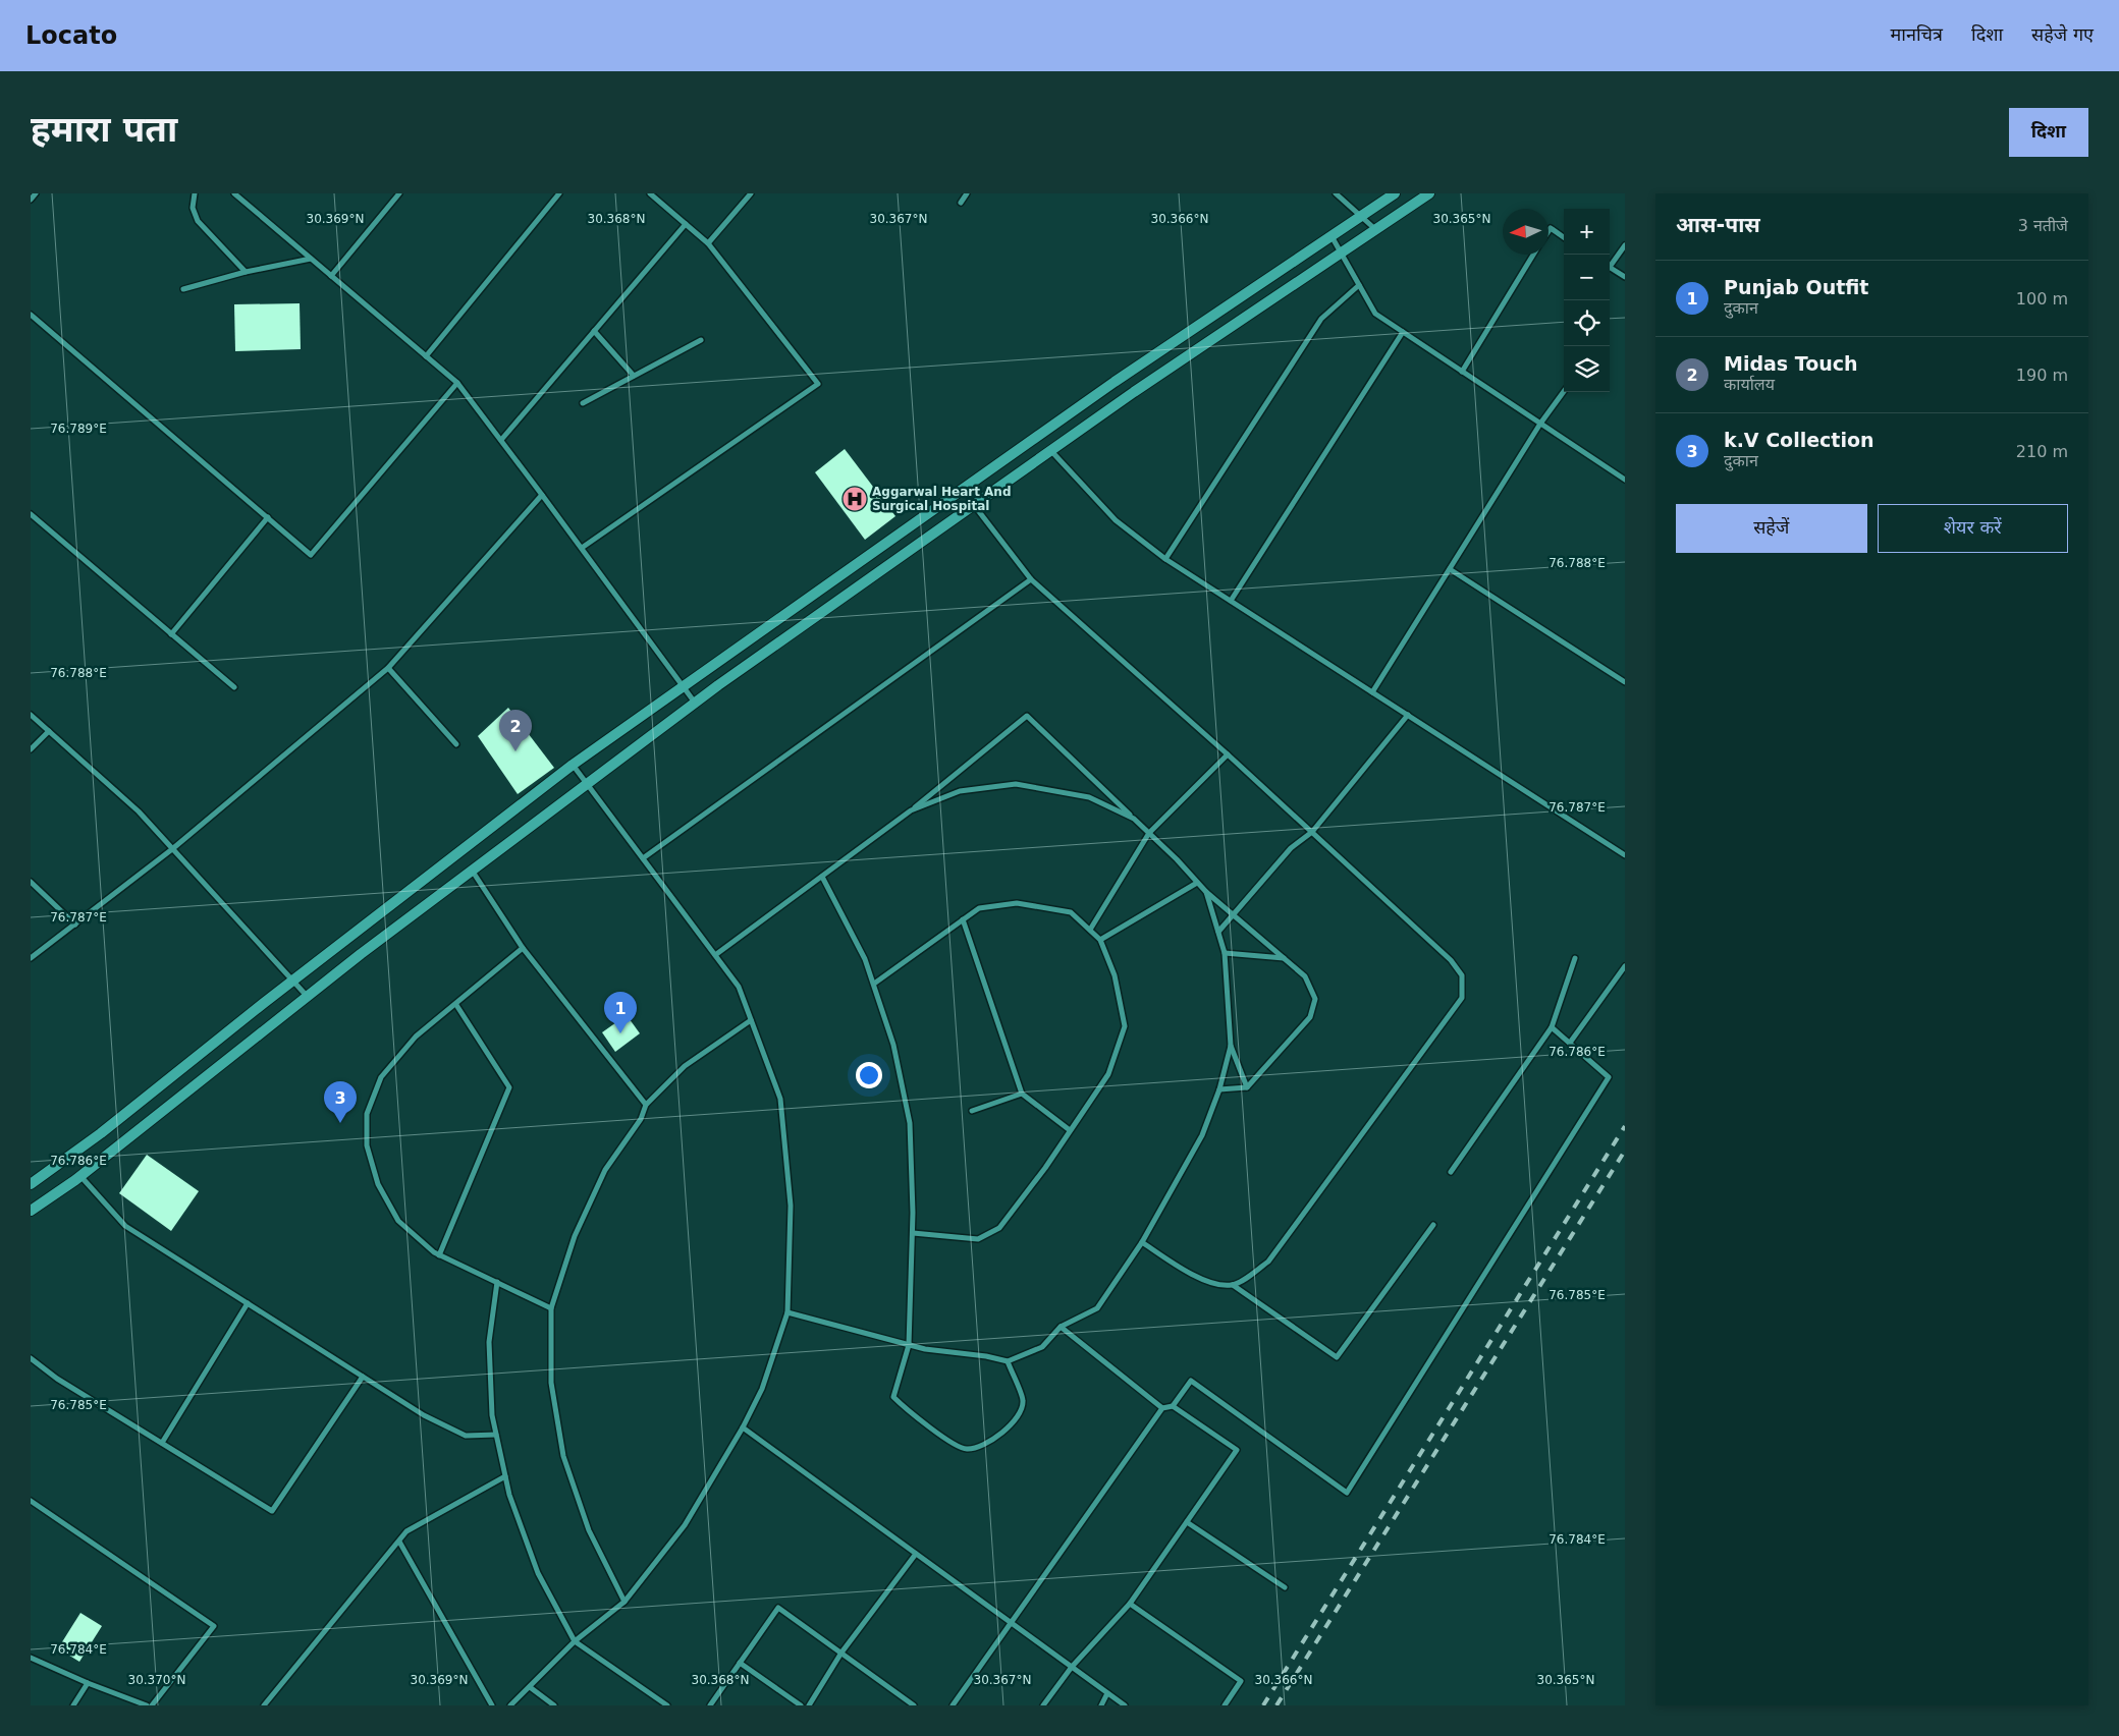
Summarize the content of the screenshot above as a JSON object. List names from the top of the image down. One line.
{"places":{"hospital":["Aggarwal Heart And Surgical Hospital"]},"north":"left","page":{"header":"Locato","nav":["मानचित्र","दिशा","सहेजे गए"],"buttons":["दिशा",["सहेजें","शेयर करें"]],"title":"हमारा पता","heading":["आस-पास","3 नतीजे"],"map_buttons":["+","−"],"list":[{"mark":"1","name":"Punjab Outfit","note":"दुकान","value":"100 m"},{"mark":"2","name":"Midas Touch","note":"कार्यालय","value":"190 m"},{"mark":"3","name":"k.V Collection","note":"दुकान","value":"210 m"}],"pins":["2","1","3"]},"coordinates":["30.369°N","30.368°N","30.367°N","30.366°N","30.365°N","76.789°E","76.788°E","76.787°E","76.786°E","76.785°E","76.784°E","30.370°N"]}
